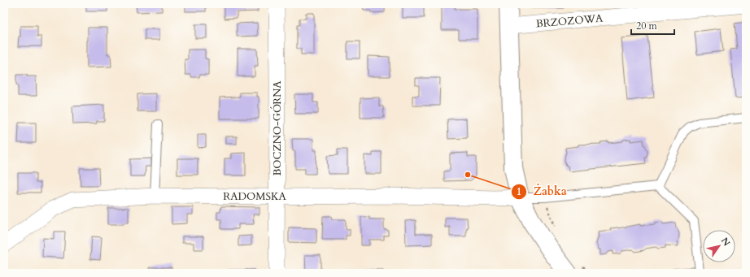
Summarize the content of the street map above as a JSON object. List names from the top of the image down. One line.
{"streets":{"street":["BRZOZOWA","BOCZNO-GÓRNA","RADOMSKA"]},"crossings":[["BOCZNO-GÓRNA","RADOMSKA"]],"places":["Żabka"],"scale_bar":"20 m","north":"top right"}
